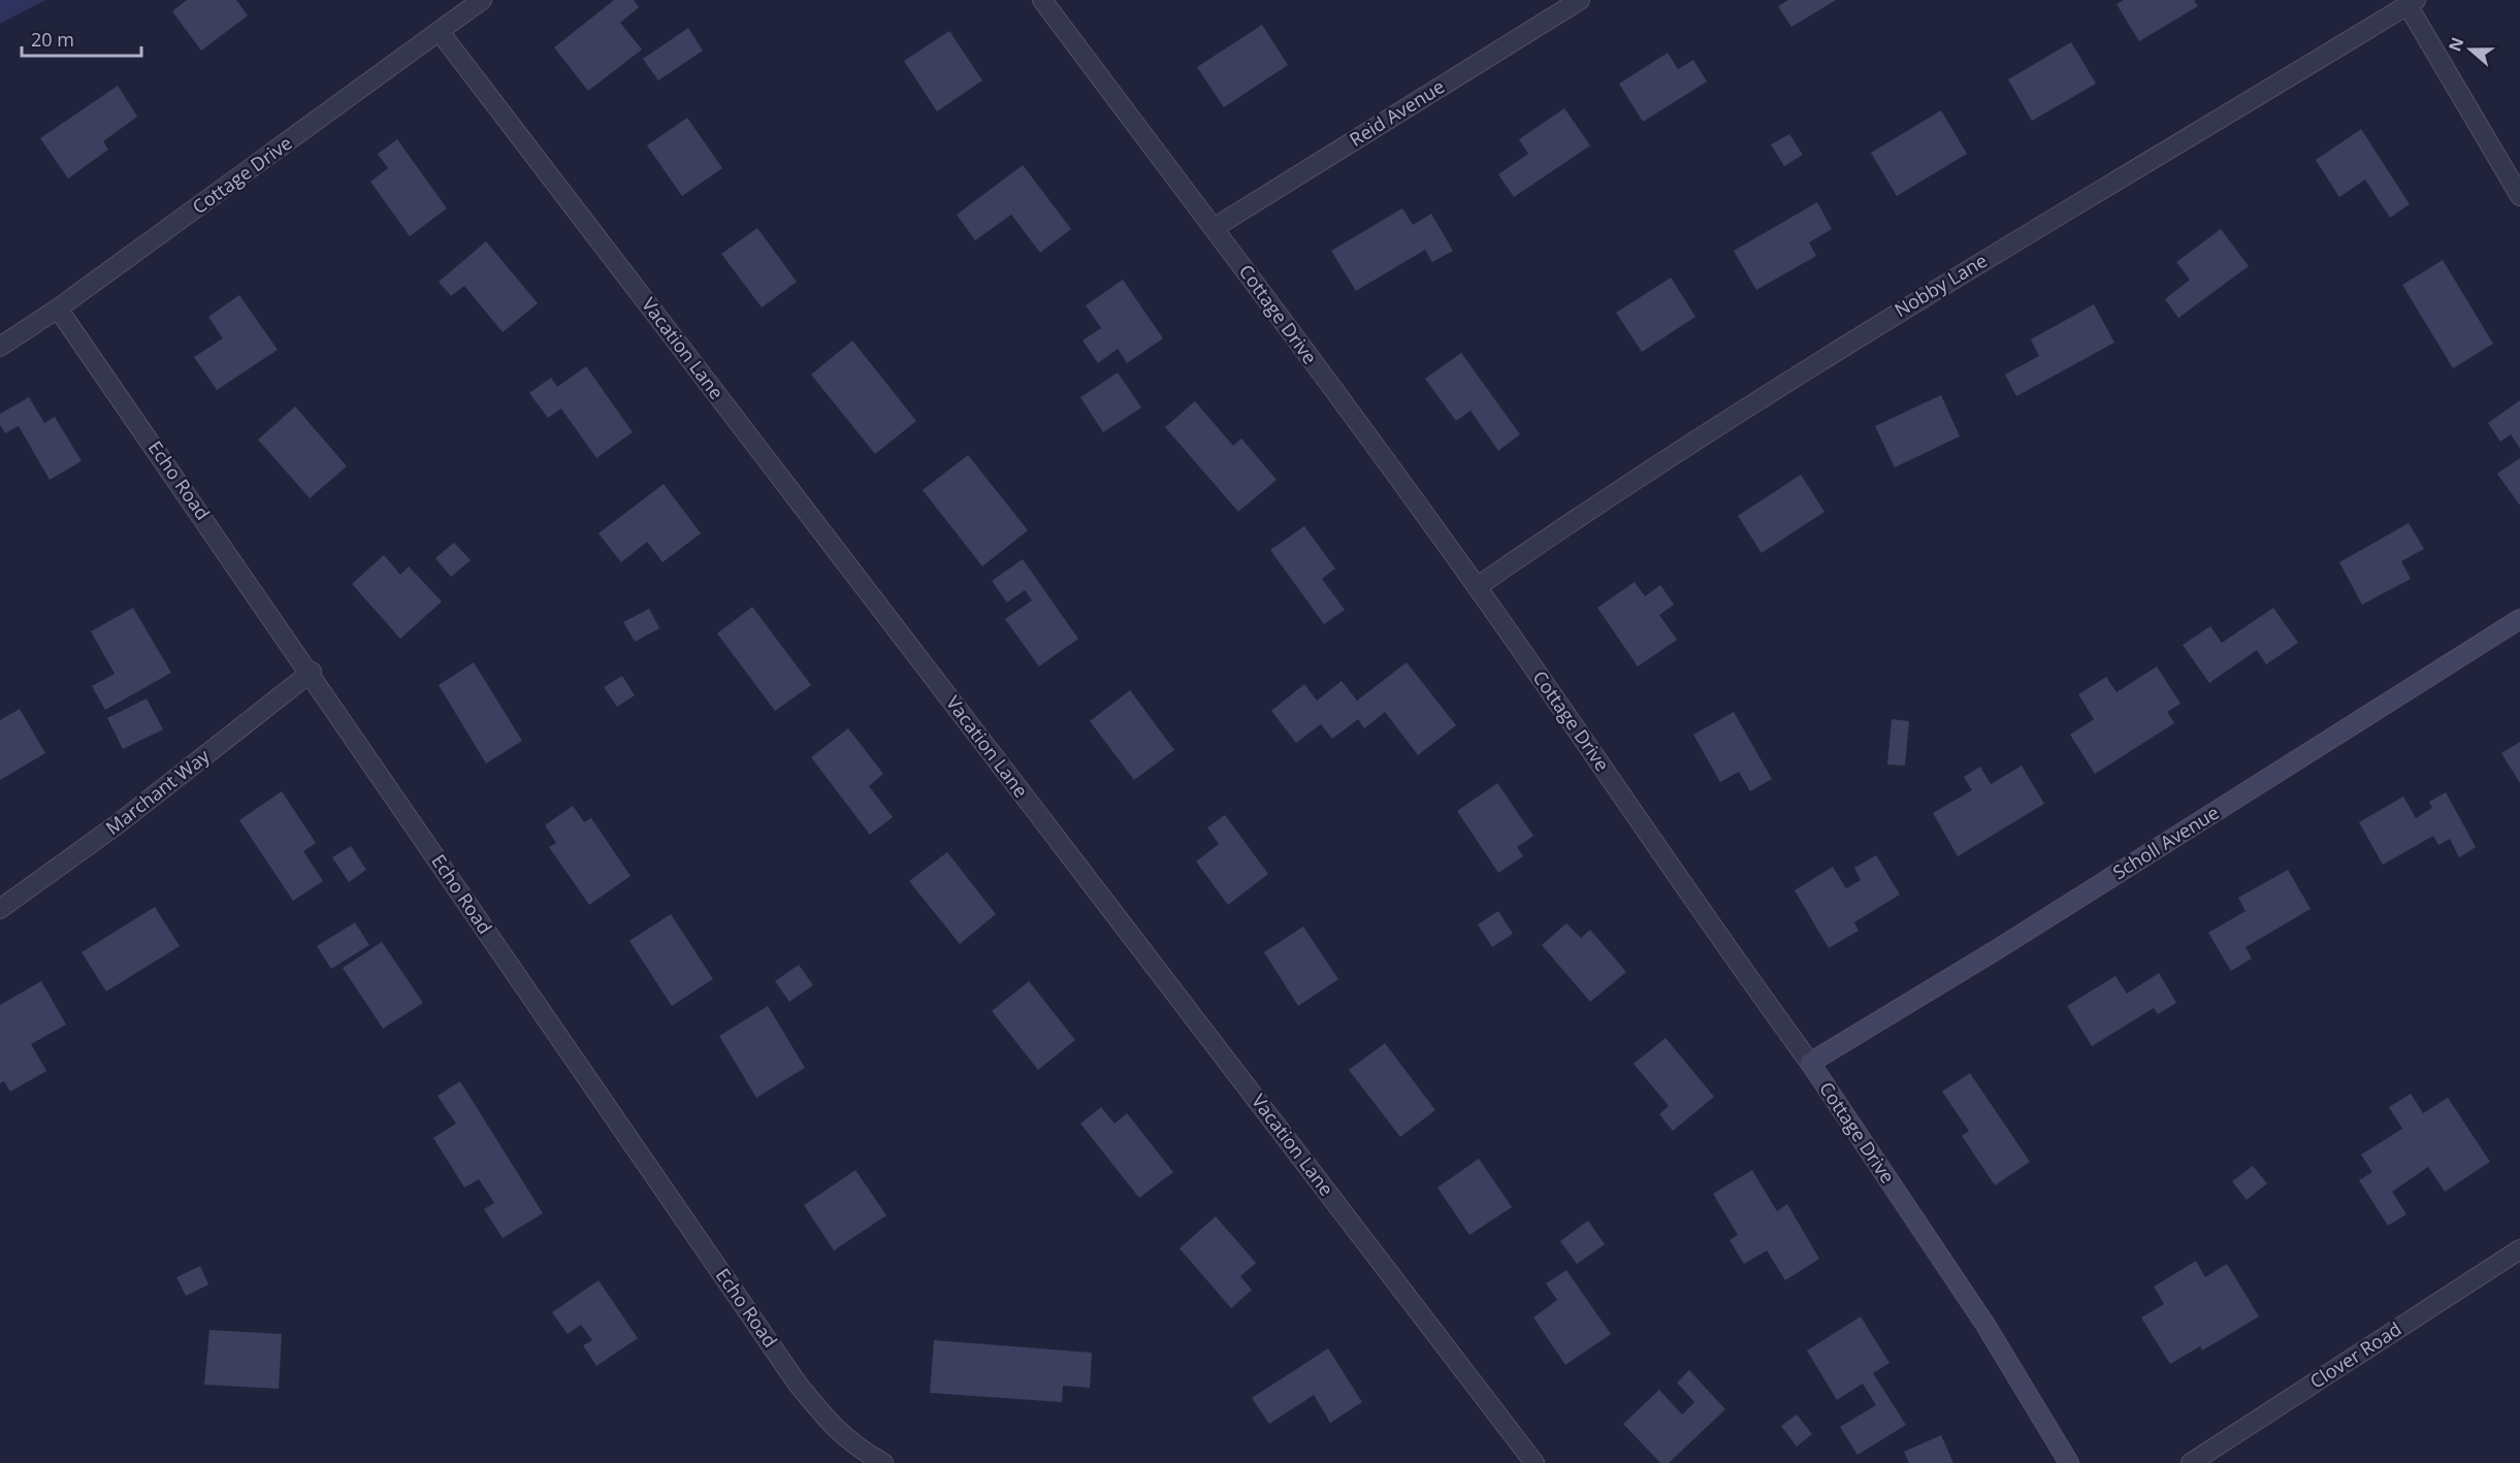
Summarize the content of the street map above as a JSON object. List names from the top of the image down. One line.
{"streets":{"street":["Reid Avenue","Cottage Drive","Nobby Lane","Vacation Lane","Echo Road","Marchant Way","Scholl Avenue","Clover Road"]},"crossings":[["Reid Avenue","Cottage Drive"],["Cottage Drive","Nobby Lane"],["Cottage Drive","Vacation Lane"],["Cottage Drive","Echo Road"],["Cottage Drive","Scholl Avenue"],["Echo Road","Marchant Way"]],"scale_bar":"20 m","north":"left"}
